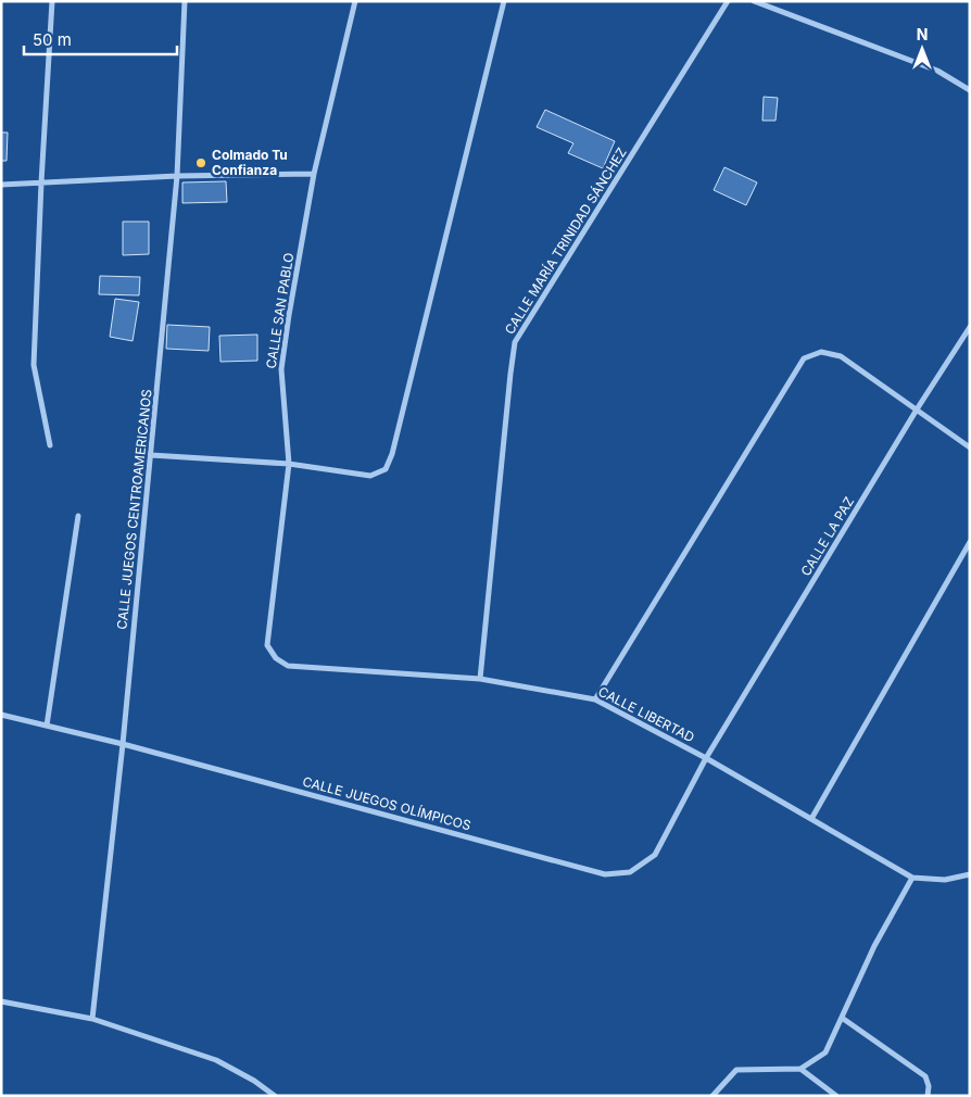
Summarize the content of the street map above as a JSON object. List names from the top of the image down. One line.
{"streets":{"street":["CALLE MARÍA TRINIDAD SÁNCHEZ","CALLE SAN PABLO","CALLE JUEGOS CENTROAMERICANOS","CALLE LA PAZ","CALLE LIBERTAD","CALLE JUEGOS OLÍMPICOS"]},"crossings":[["CALLE MARÍA TRINIDAD SÁNCHEZ","CALLE LIBERTAD"],["CALLE SAN PABLO","CALLE LIBERTAD"],["CALLE JUEGOS CENTROAMERICANOS","CALLE JUEGOS OLÍMPICOS"],["CALLE LA PAZ","CALLE LIBERTAD"],["CALLE LA PAZ","CALLE JUEGOS OLÍMPICOS"],["CALLE LIBERTAD","CALLE JUEGOS OLÍMPICOS"]],"places":["Colmado Tu Confianza"],"scale_bar":"50 m","north":"top"}
